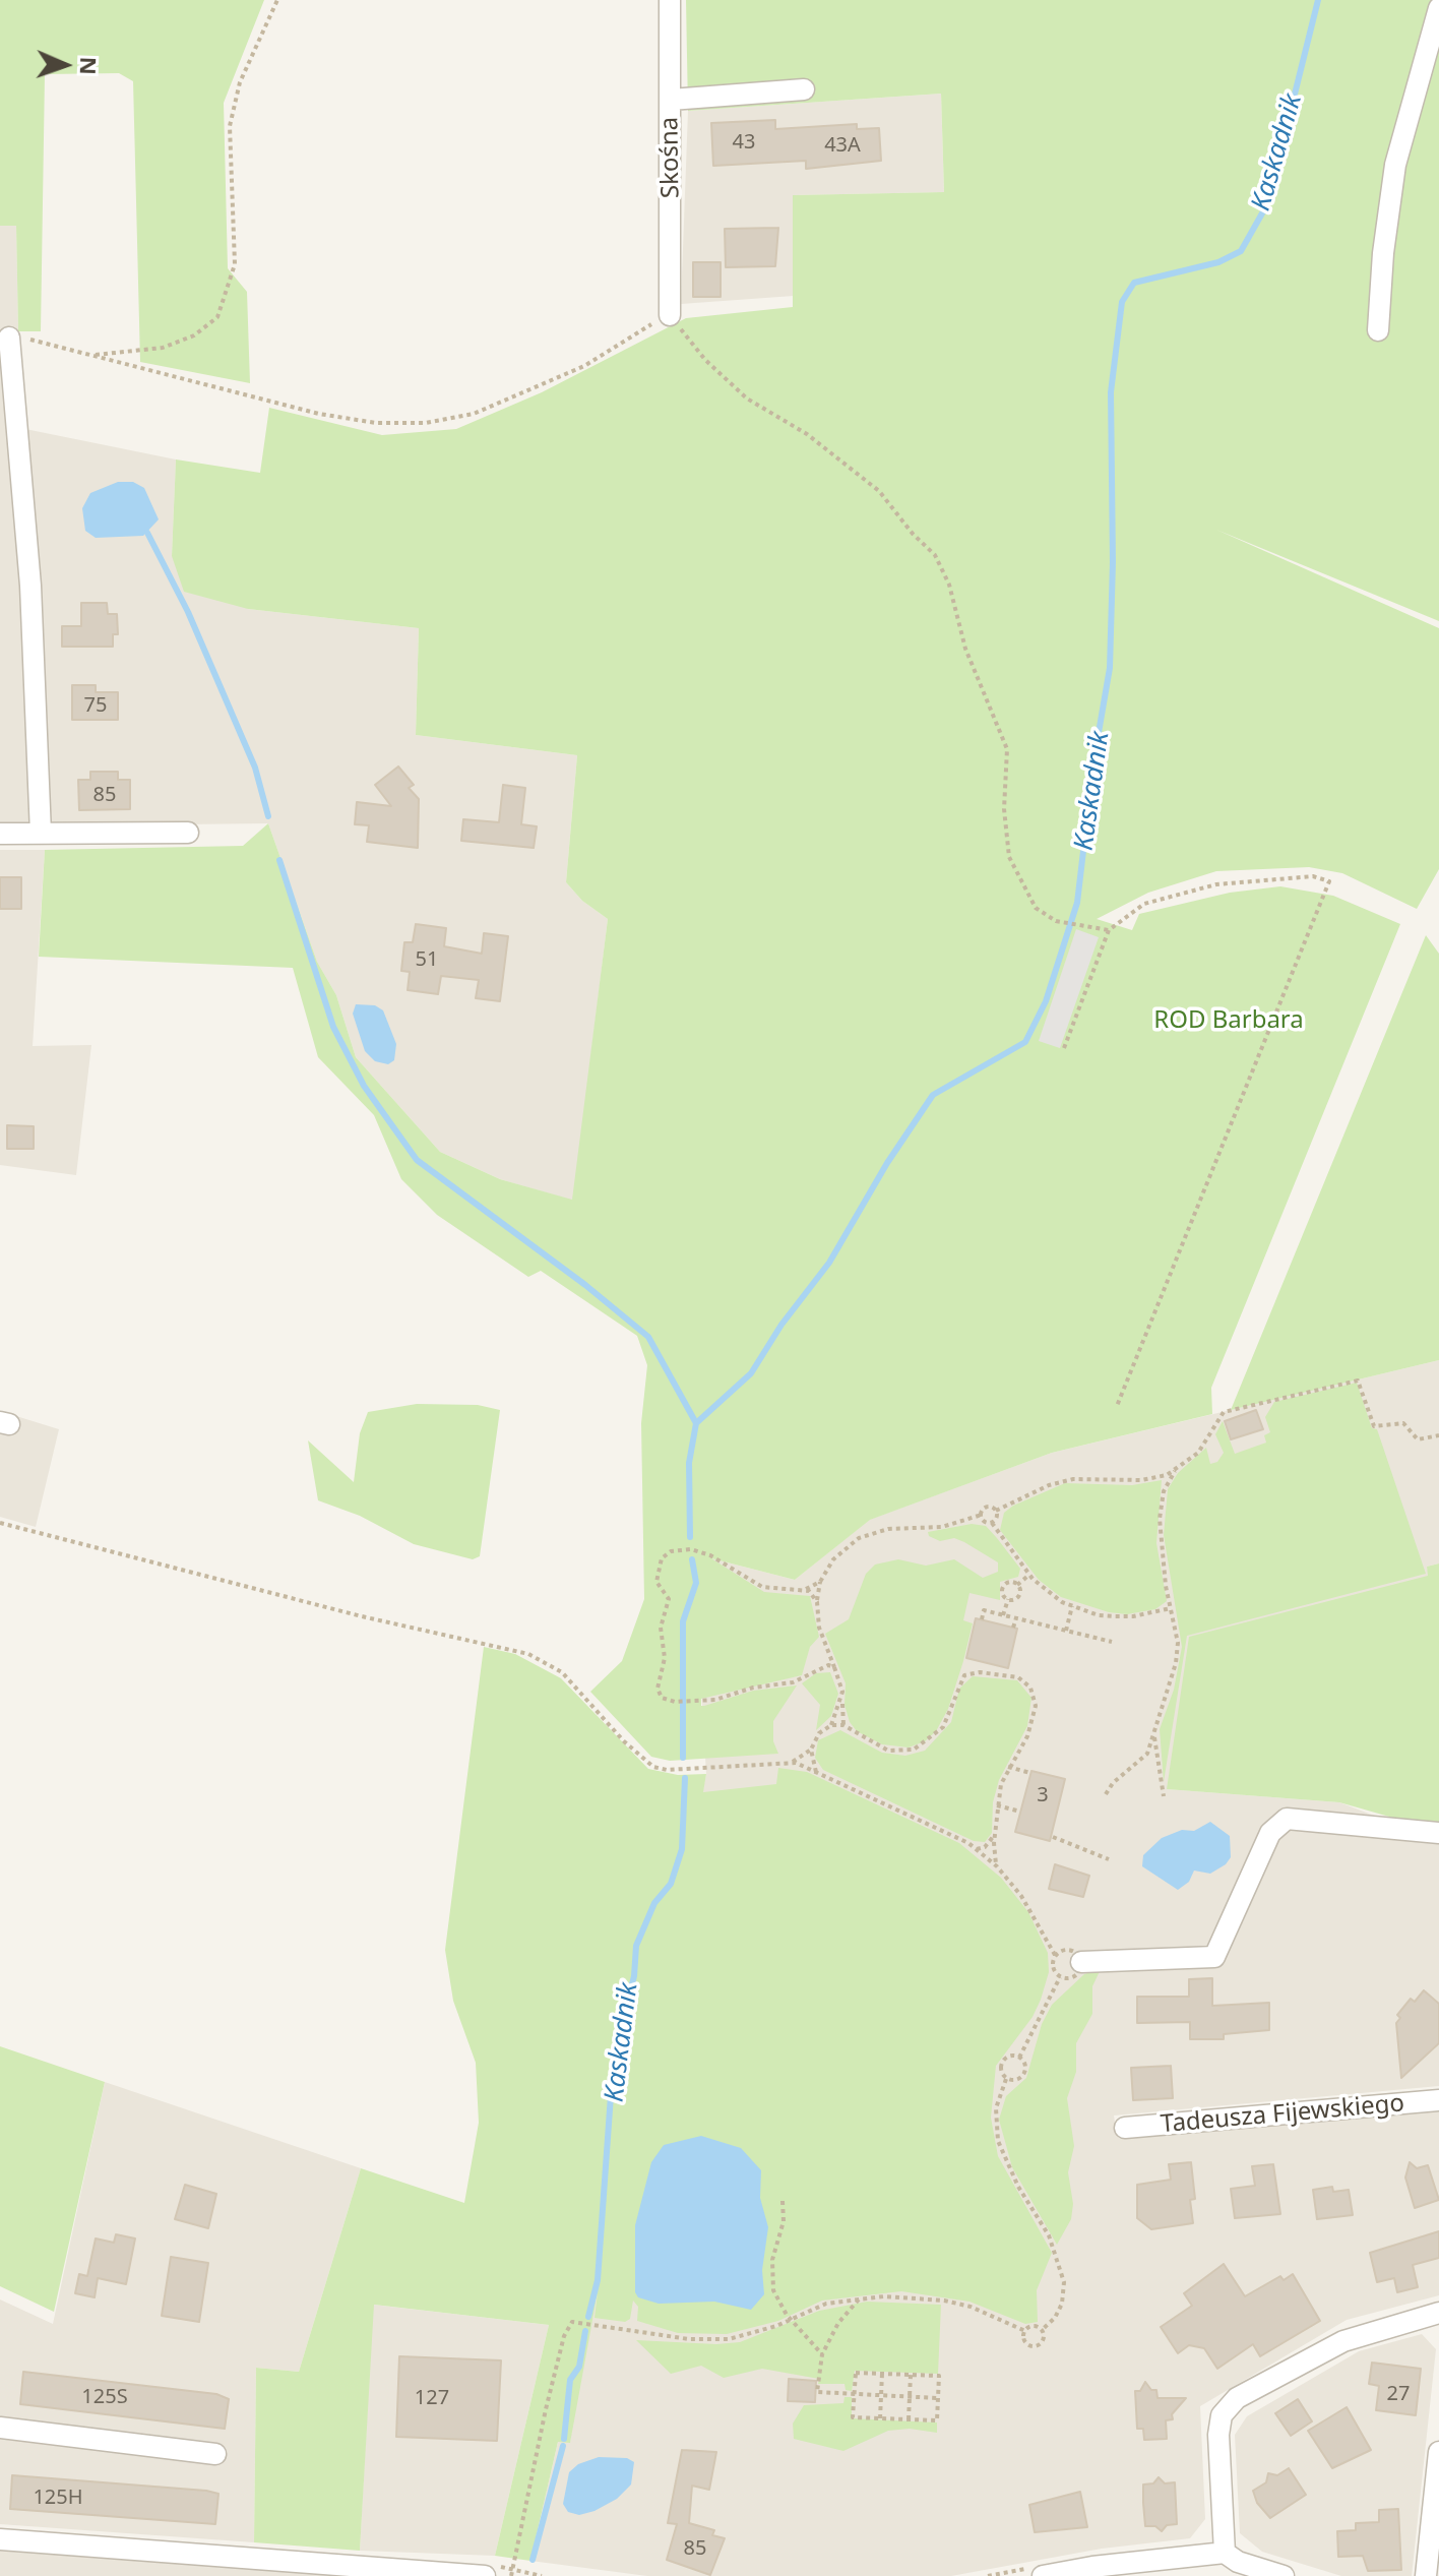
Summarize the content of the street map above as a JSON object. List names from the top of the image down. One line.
{"streets":{"street":["Skośna","Tadeusza Fijewskiego"]},"water":["Kaskadnik"],"parks":["ROD Barbara"],"house_numbers":["43","43A","75","85","51","3","27","125S","127","125H","85"],"north":"right"}
